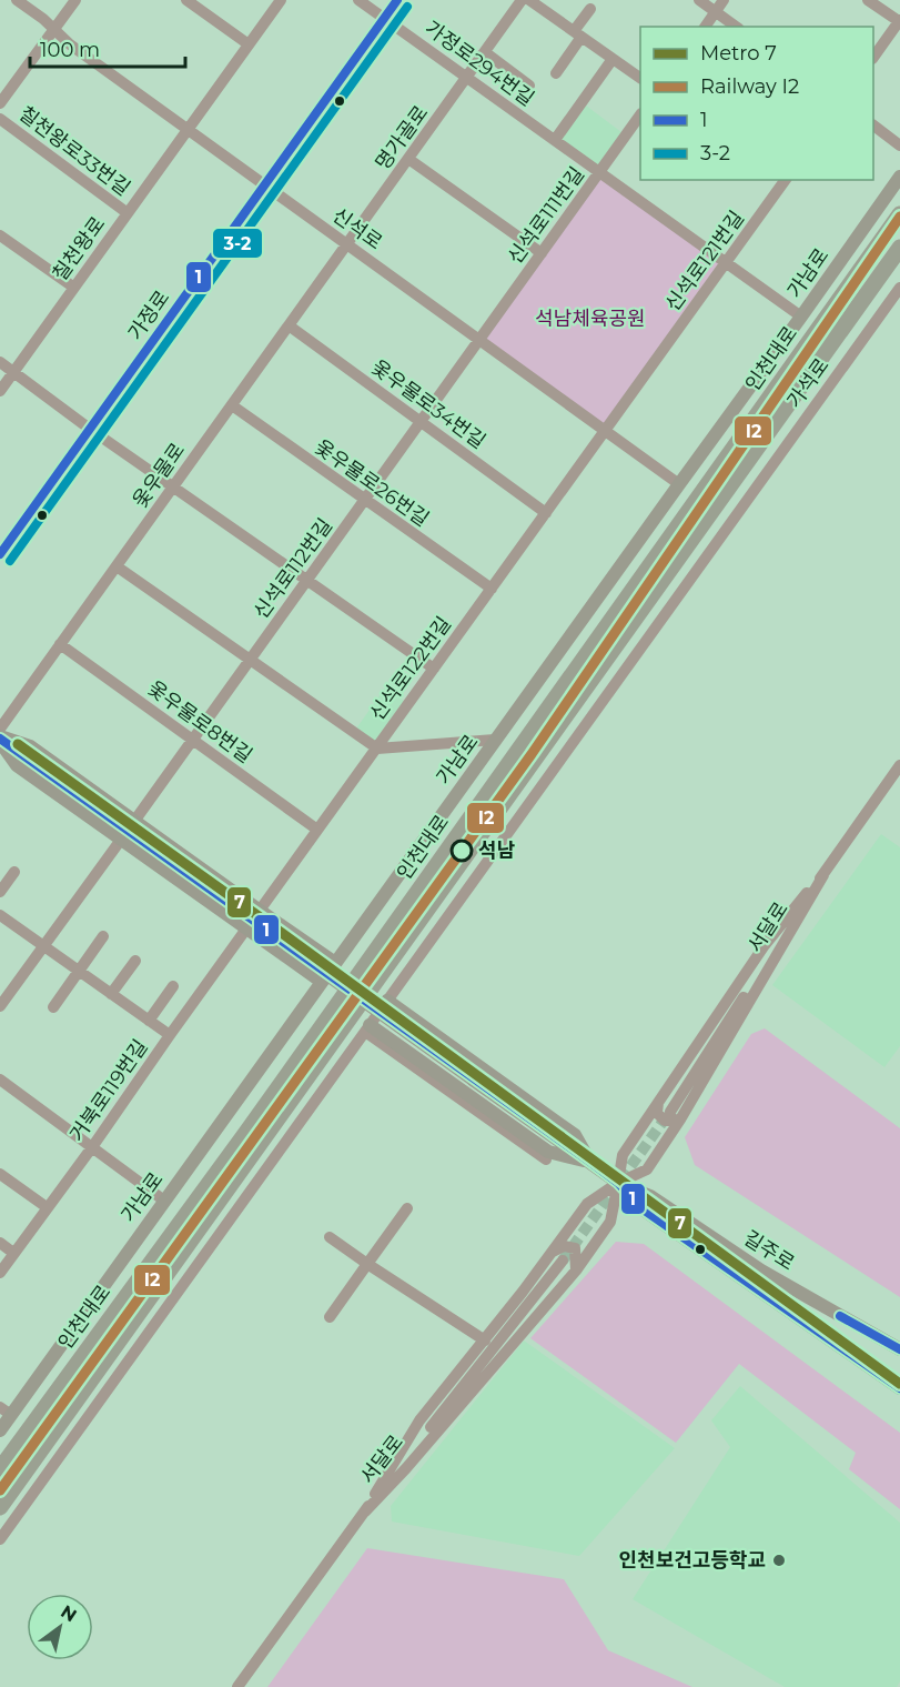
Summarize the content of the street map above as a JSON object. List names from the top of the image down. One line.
{"streets":{"highway":["인천대로"],"main road":["가남로","길주로"],"street":["가정로294번길","명가골로","칠천왕로33번길","신석로111번길","신석로","칠천왕로","신석로121번길","가정로","가석로","옻우물로34번길","옻우물로","옻우물로26번길","신석로112번길","신석로122번길","옻우물로8번길","서달로","거북로119번길"]},"crossings":[["가정로294번길","명가골로"],["가정로294번길","신석로111번길"],["가정로294번길","신석로121번길"],["가정로294번길","가남로"],["가정로294번길","가정로"],["명가골로","신석로"],["명가골로","옻우물로"],["칠천왕로33번길","칠천왕로"],["신석로111번길","신석로"],["신석로111번길","신석로112번길"],["신석로","칠천왕로"],["신석로","신석로121번길"],["신석로","가남로"],["신석로","가정로"],["신석로","옻우물로"],["신석로","신석로112번길"],["신석로","신석로122번길"],["신석로121번길","신석로122번길"],["가석로","길주로"],["옻우물로34번길","옻우물로"],["옻우물로34번길","신석로112번길"],["옻우물로34번길","신석로122번길"],["옻우물로","옻우물로26번길"],["옻우물로","옻우물로8번길"],["옻우물로26번길","신석로112번길"],["옻우물로26번길","신석로122번길"],["신석로112번길","옻우물로8번길"],["신석로122번길","옻우물로8번길"],["신석로122번길","거북로119번길"]],"parks":["석남체육공원"],"places":["석남","인천보건고등학교"],"lines":["transit line 1","transit line 3-2","rail line I2","metro line 7"],"legend":["Metro 7","Railway I2","1","3-2"],"scale_bar":"100 m","north":"top right"}
